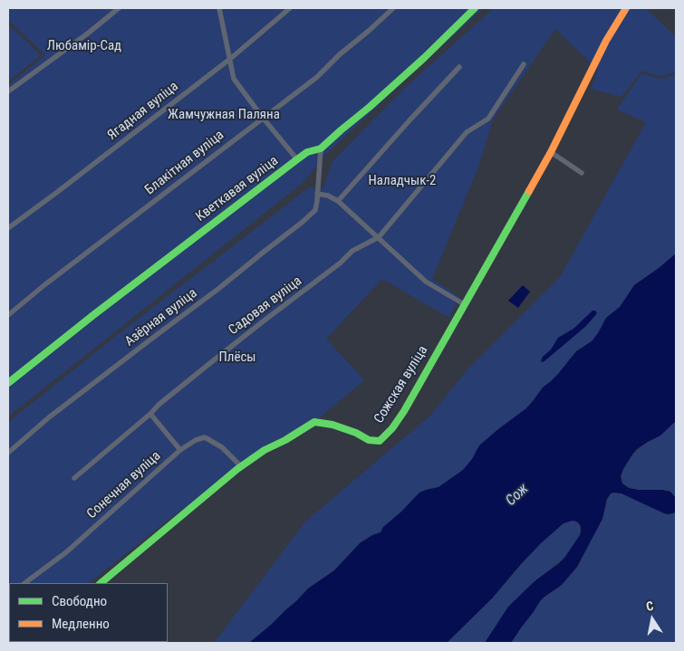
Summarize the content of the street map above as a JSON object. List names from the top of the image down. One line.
{"streets":{"street":["Ягадная вуліца","Блакітная вуліца","Кветкавая вуліца","Садовая вуліца","Азёрная вуліца","Сожская вуліца","Сонечная вуліца"]},"crossings":[["Кветкавая вуліца","Азёрная вуліца"],["Сожская вуліца","Сонечная вуліца"]],"water":["Сож"],"parks":["Любамір-Сад","Жамчужная Паляна","Наладчык-2","Плёсы"],"legend":["Свободно","Медленно"],"north":"top"}
